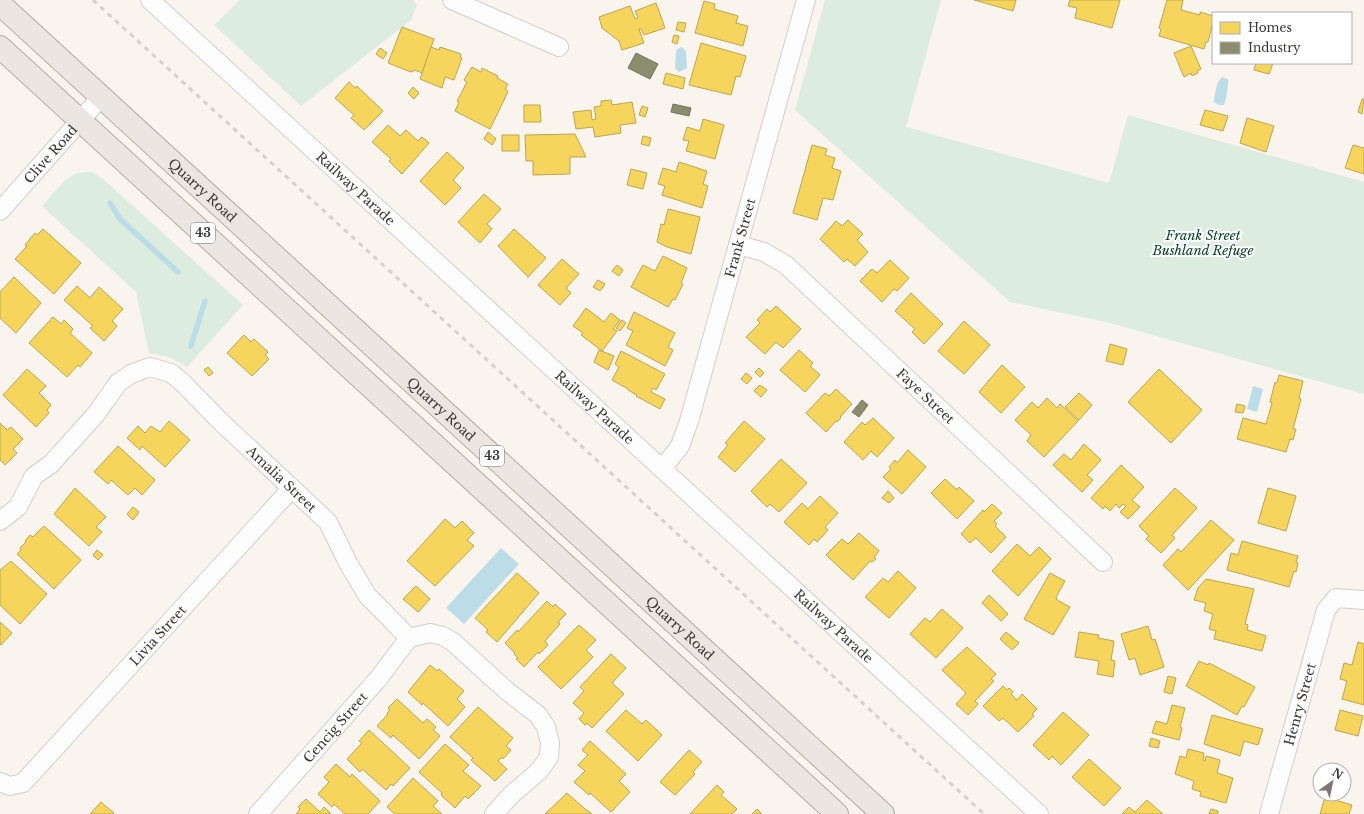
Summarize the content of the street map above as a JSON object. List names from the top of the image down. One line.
{"streets":{"main road":["Quarry Road","43"],"street":["Clive Road","Railway Parade","Frank Street","Faye Street","Amalia Street","Livia Street","Henry Street","Cencig Street"]},"crossings":[["Clive Road","Quarry Road"],["Clive Road","43"],["Railway Parade","Frank Street"],["Frank Street","Faye Street"],["Amalia Street","Livia Street"],["Amalia Street","Cencig Street"]],"parks":["Frank Street Bushland Refuge"],"legend":["Homes","Industry"],"north":"top right"}
